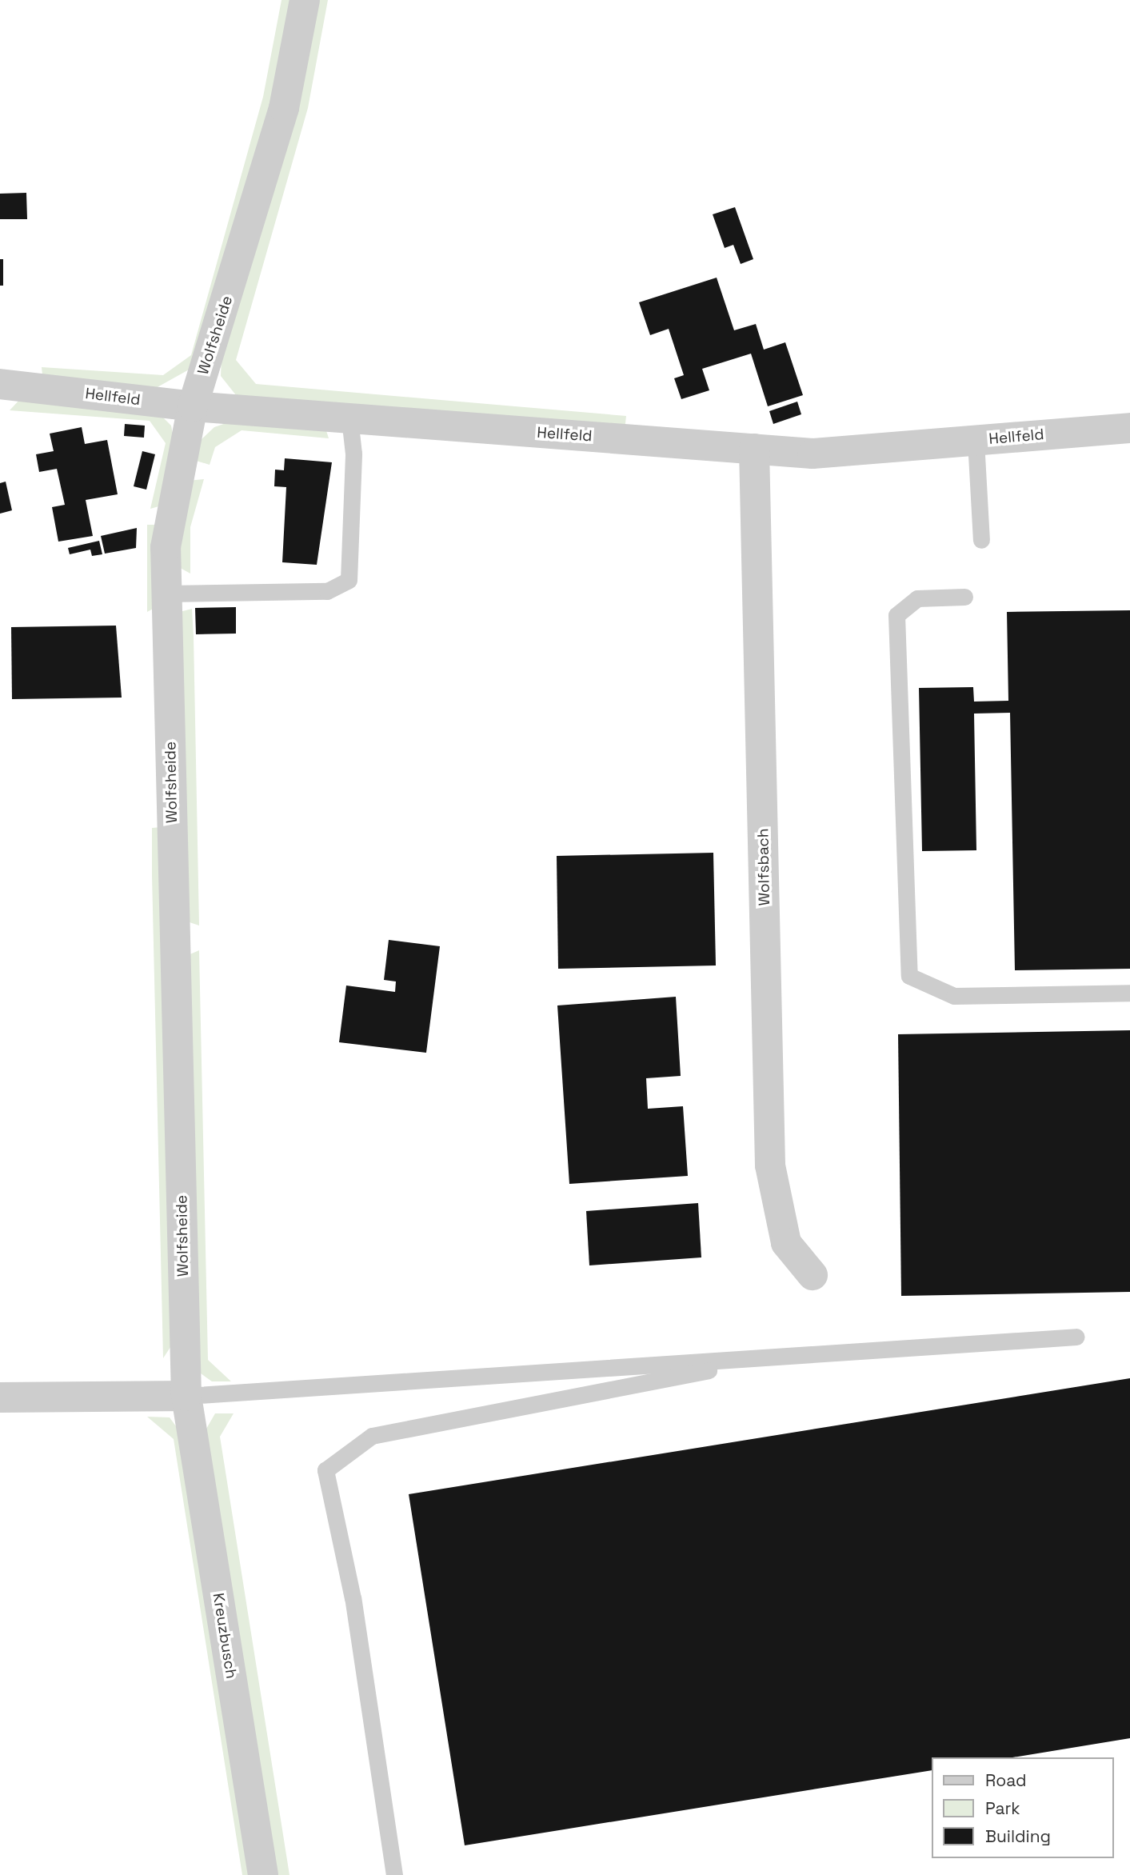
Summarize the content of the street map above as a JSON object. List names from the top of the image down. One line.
{"streets":{"street":["Wolfsheide","Hellfeld","Wolfsbach","Kreuzbusch"]},"crossings":[["Wolfsheide","Hellfeld"],["Wolfsheide","Kreuzbusch"],["Hellfeld","Wolfsbach"]],"legend":["Road","Park","Building"]}
